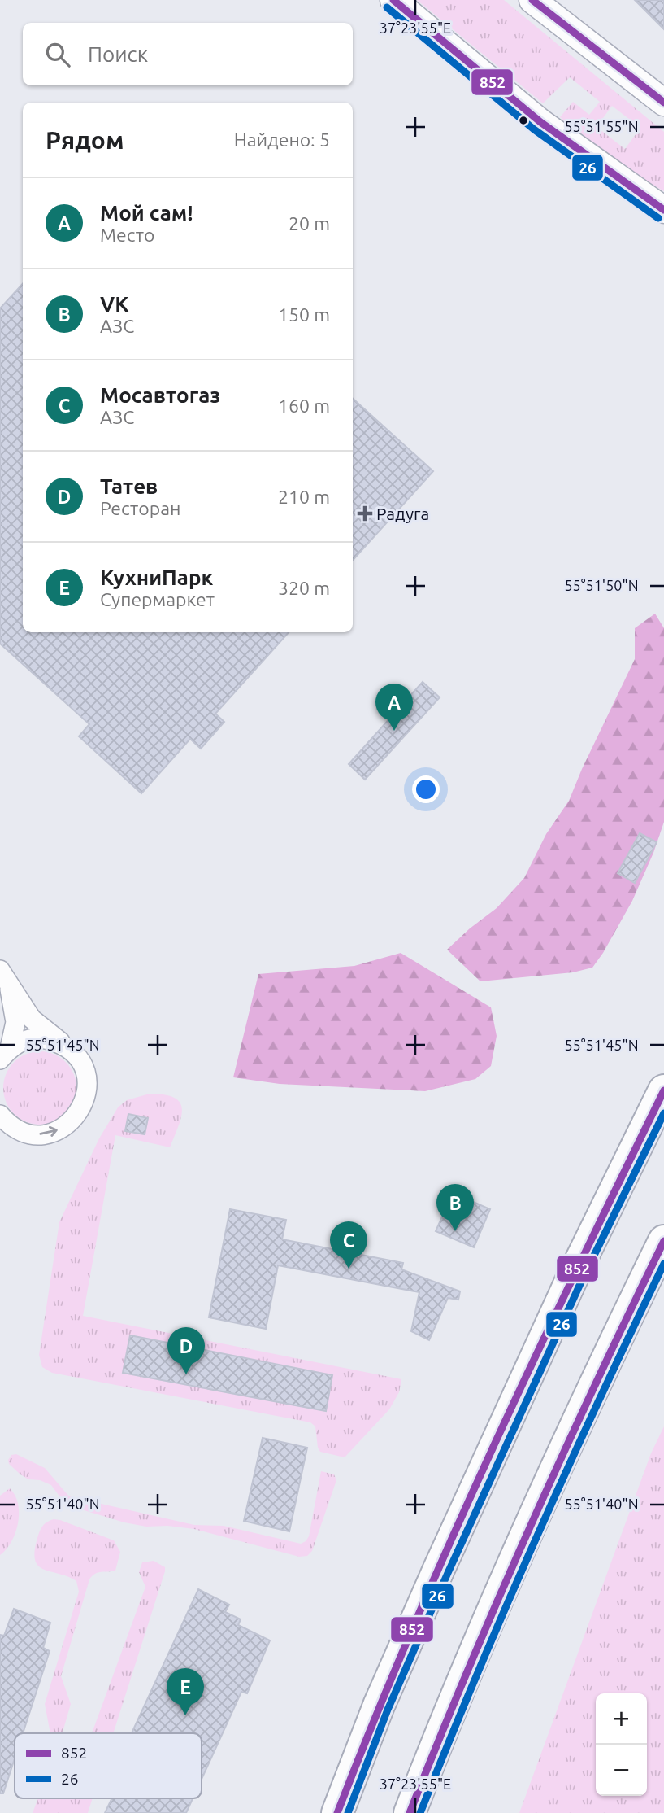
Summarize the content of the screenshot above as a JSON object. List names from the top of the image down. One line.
{"places":{"health":["Радуга"]},"lines":["transit line 852","transit line 26"],"legend":["852","26"],"page":{"search":"Поиск","heading":["Рядом","Найдено: 5"],"list":[{"mark":"A","name":"Мой сам!","note":"Место","value":"20 m"},{"mark":"B","name":"VK","note":"АЗС","value":"150 m"},{"mark":"C","name":"Мосавтогаз","note":"АЗС","value":"160 m"},{"mark":"D","name":"Татев","note":"Ресторан","value":"210 m"},{"mark":"E","name":"КухниПарк","note":"Супермаркет","value":"320 m"}],"pins":["A","B","C","D","E"],"map_buttons":["+","−"]},"coordinates":["37°23'55\"E","55°51'55\"N","55°51'50\"N","55°51'45\"N","55°51'40\"N"]}
